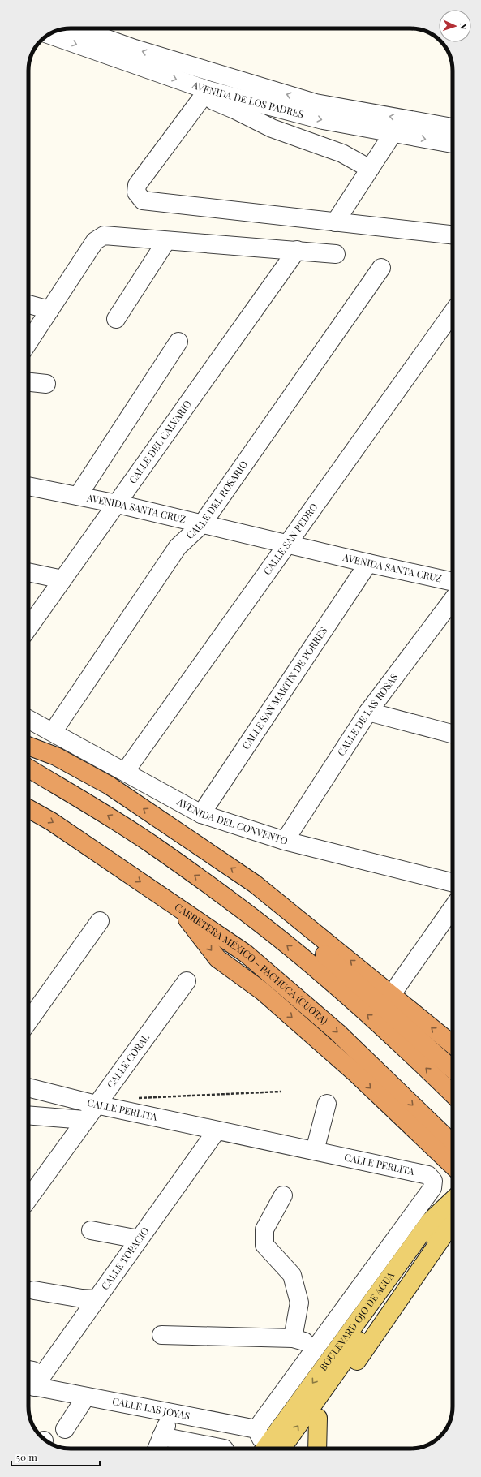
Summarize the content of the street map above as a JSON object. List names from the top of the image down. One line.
{"streets":{"highway":["CARRETERA MÉXICO - PACHUCA (CUOTA)"],"main road":["BOULEVARD OJO DE AGUA"],"street":["AVENIDA DE LOS PADRES","CALLE DEL CALVARIO","CALLE DEL ROSARIO","AVENIDA SANTA CRUZ","CALLE SAN PEDRO","CALLE SAN MARTÍN DE PORRES","CALLE DE LAS ROSAS","AVENIDA DEL CONVENTO","CALLE CORAL","CALLE PERLITA","CALLE TOPACIO","CALLE LAS JOYAS"]},"crossings":[["CALLE DEL CALVARIO","AVENIDA SANTA CRUZ"],["CALLE DEL ROSARIO","AVENIDA SANTA CRUZ"],["CALLE DEL ROSARIO","AVENIDA DEL CONVENTO"],["AVENIDA SANTA CRUZ","CALLE SAN PEDRO"],["AVENIDA SANTA CRUZ","CALLE SAN MARTÍN DE PORRES"],["CALLE SAN PEDRO","AVENIDA DEL CONVENTO"],["CALLE SAN MARTÍN DE PORRES","AVENIDA DEL CONVENTO"],["CALLE DE LAS ROSAS","AVENIDA DEL CONVENTO"],["CALLE CORAL","CALLE PERLITA"],["CALLE PERLITA","CALLE TOPACIO"],["CALLE PERLITA","CALLE LAS JOYAS"],["CALLE TOPACIO","CALLE LAS JOYAS"]],"scale_bar":"50 m","north":"right"}
